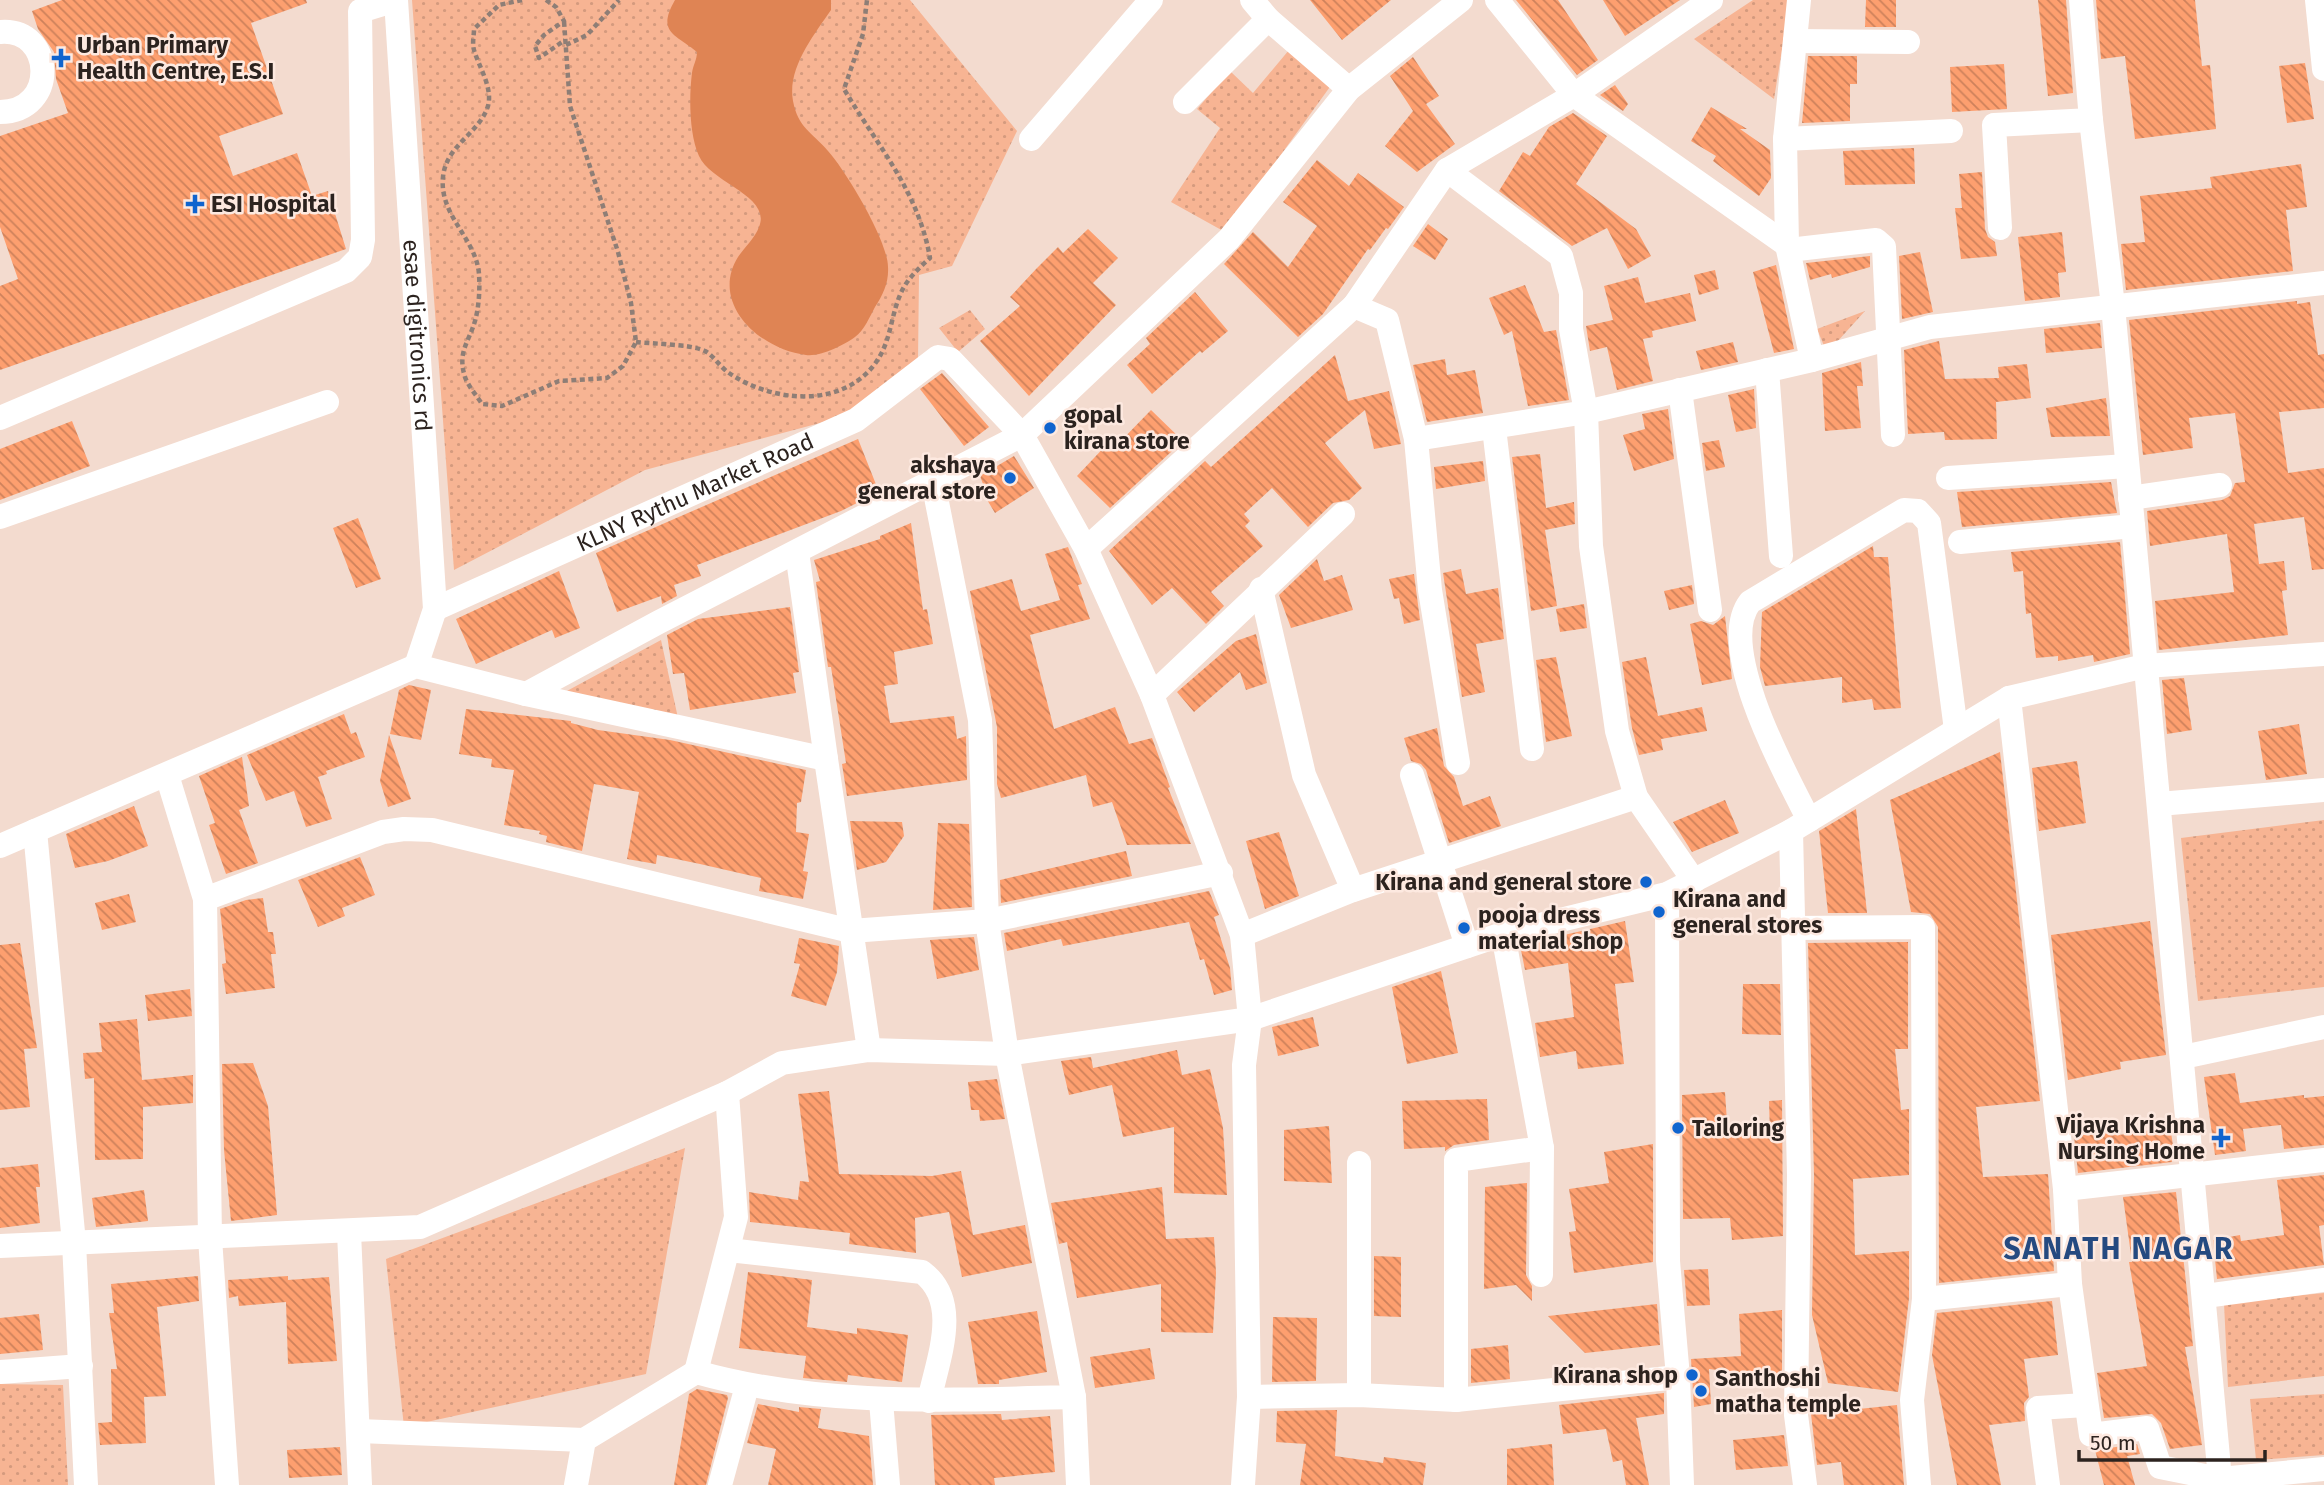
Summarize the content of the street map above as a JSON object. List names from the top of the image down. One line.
{"streets":{"street":["esae digitronics rd","KLNY Rythu Market Road"]},"crossings":[["esae digitronics rd","KLNY Rythu Market Road"]],"districts":["SANATH NAGAR"],"places":{"health":["Urban Primary Health Centre, E.S.I","ESI Hospital","Vijaya Krishna Nursing Home"],"other":["gopal kirana store","akshaya general store","Kirana and general store","Kirana and general stores","pooja dress material shop","Tailoring","Kirana shop","Santhoshi matha temple"]},"scale_bar":"50 m"}
